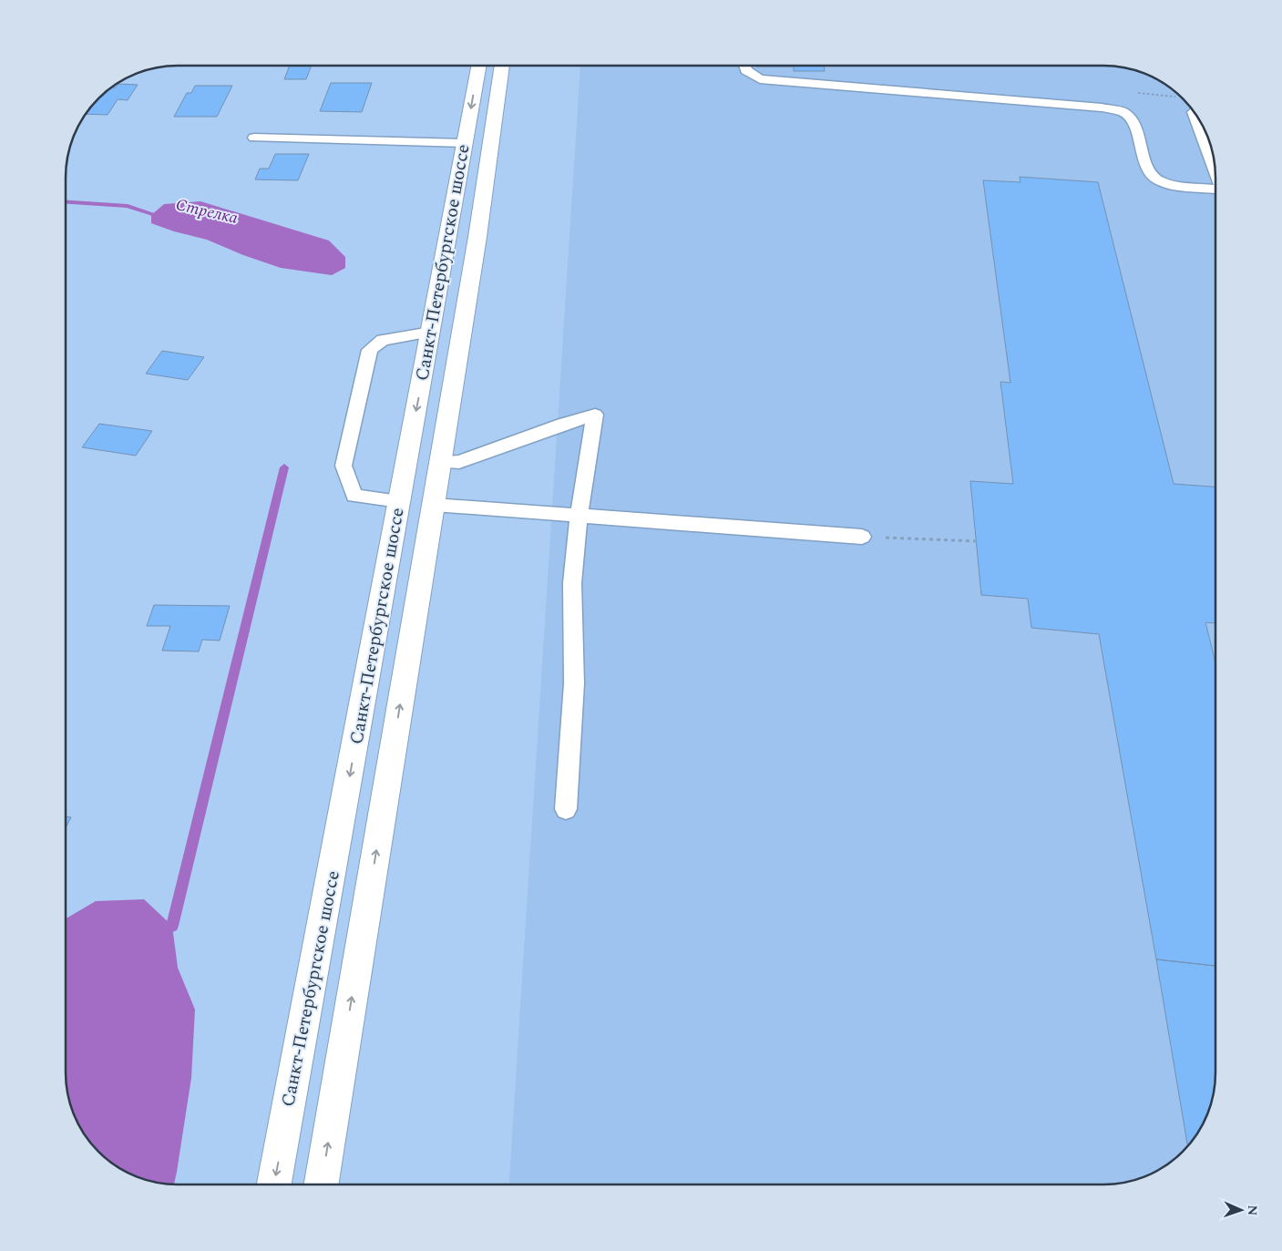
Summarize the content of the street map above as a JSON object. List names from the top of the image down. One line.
{"streets":{"main road":["Санкт-Петербургское шоссе"]},"water":["Стрелка"],"north":"right"}
